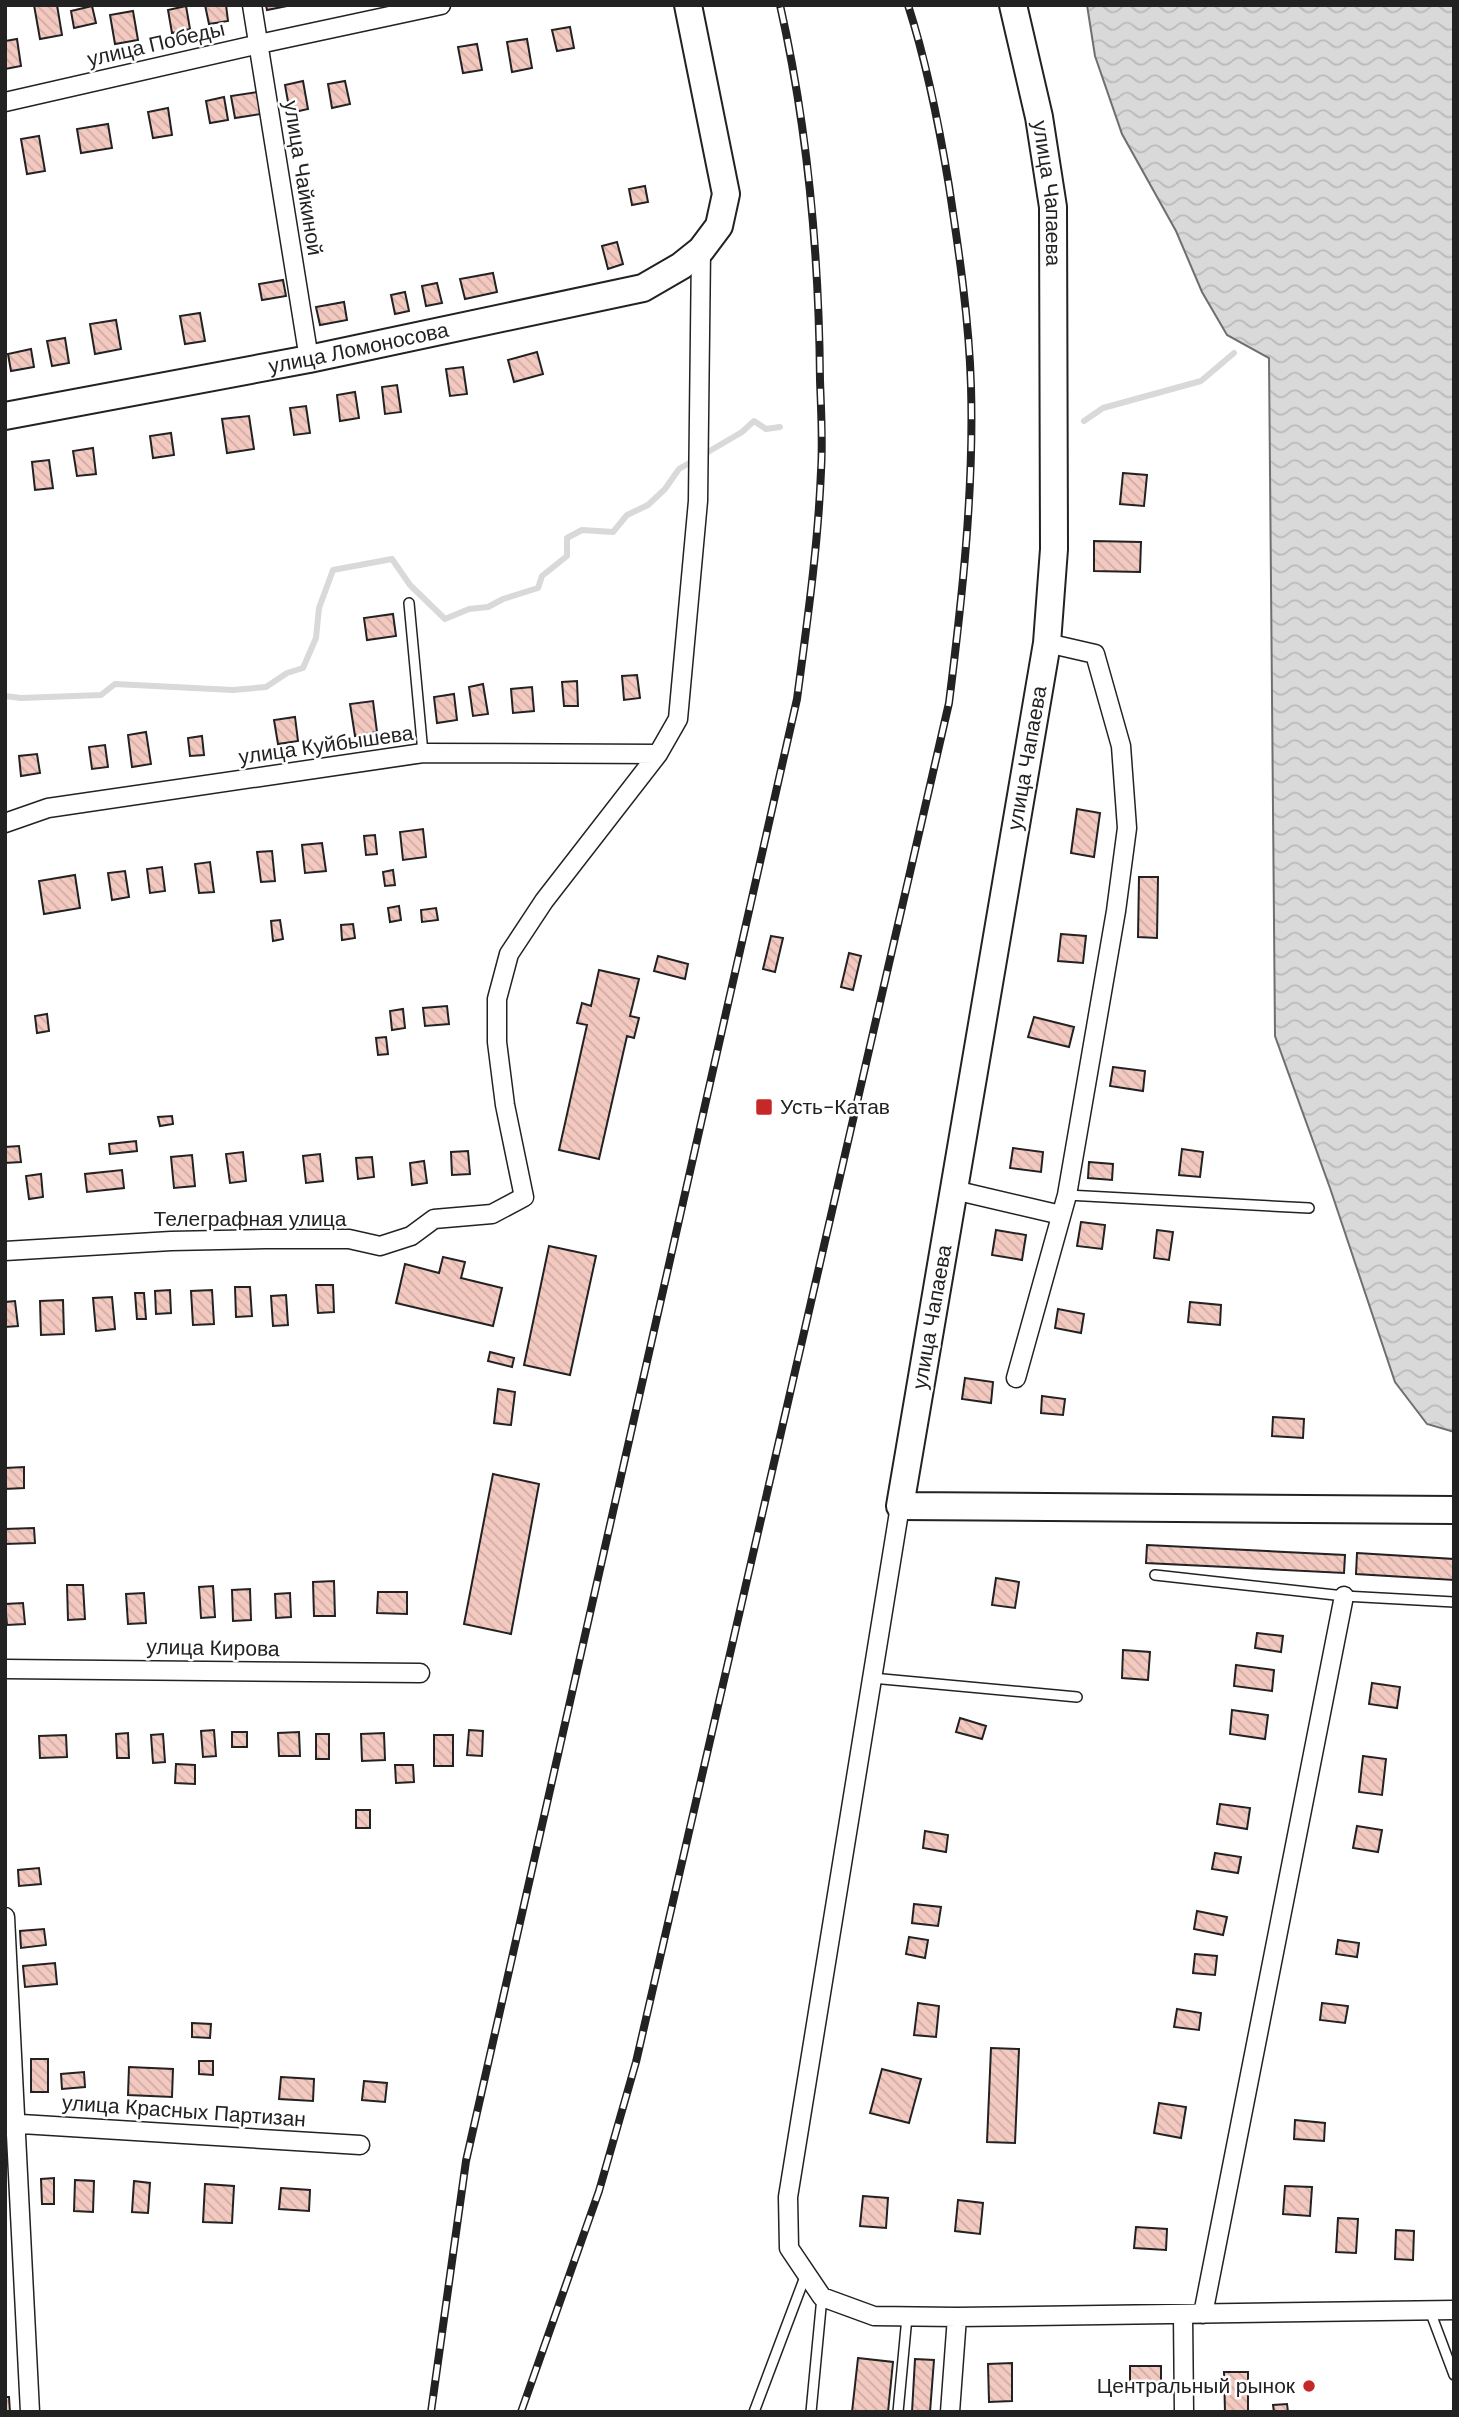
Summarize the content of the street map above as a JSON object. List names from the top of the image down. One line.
{"streets":{"main road":["улица Чапаева","улица Ломоносова"],"street":["улица Победы","улица Чайкиной","улица Куйбышева","Телеграфная улица","улица Кирова","улица Красных Партизан"]},"crossings":[["улица Победы","улица Чайкиной"],["улица Чайкиной","улица Ломоносова"],["улица Куйбышева","Телеграфная улица"]],"places":{"transit":["Усть-Катав"],"other":["Центральный рынок"]}}
